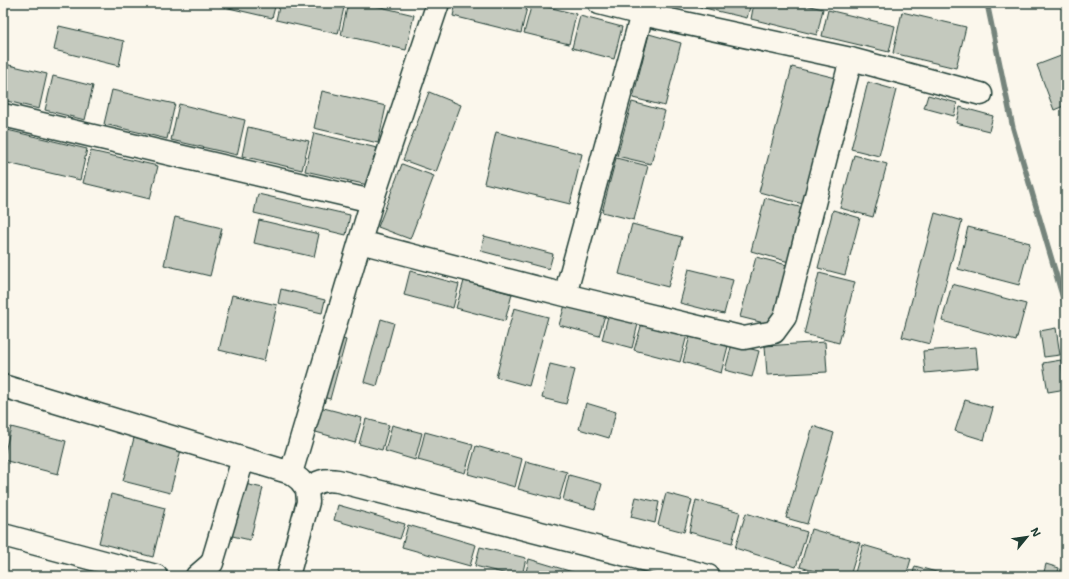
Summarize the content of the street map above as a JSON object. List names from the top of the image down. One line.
{"north":"top right"}
